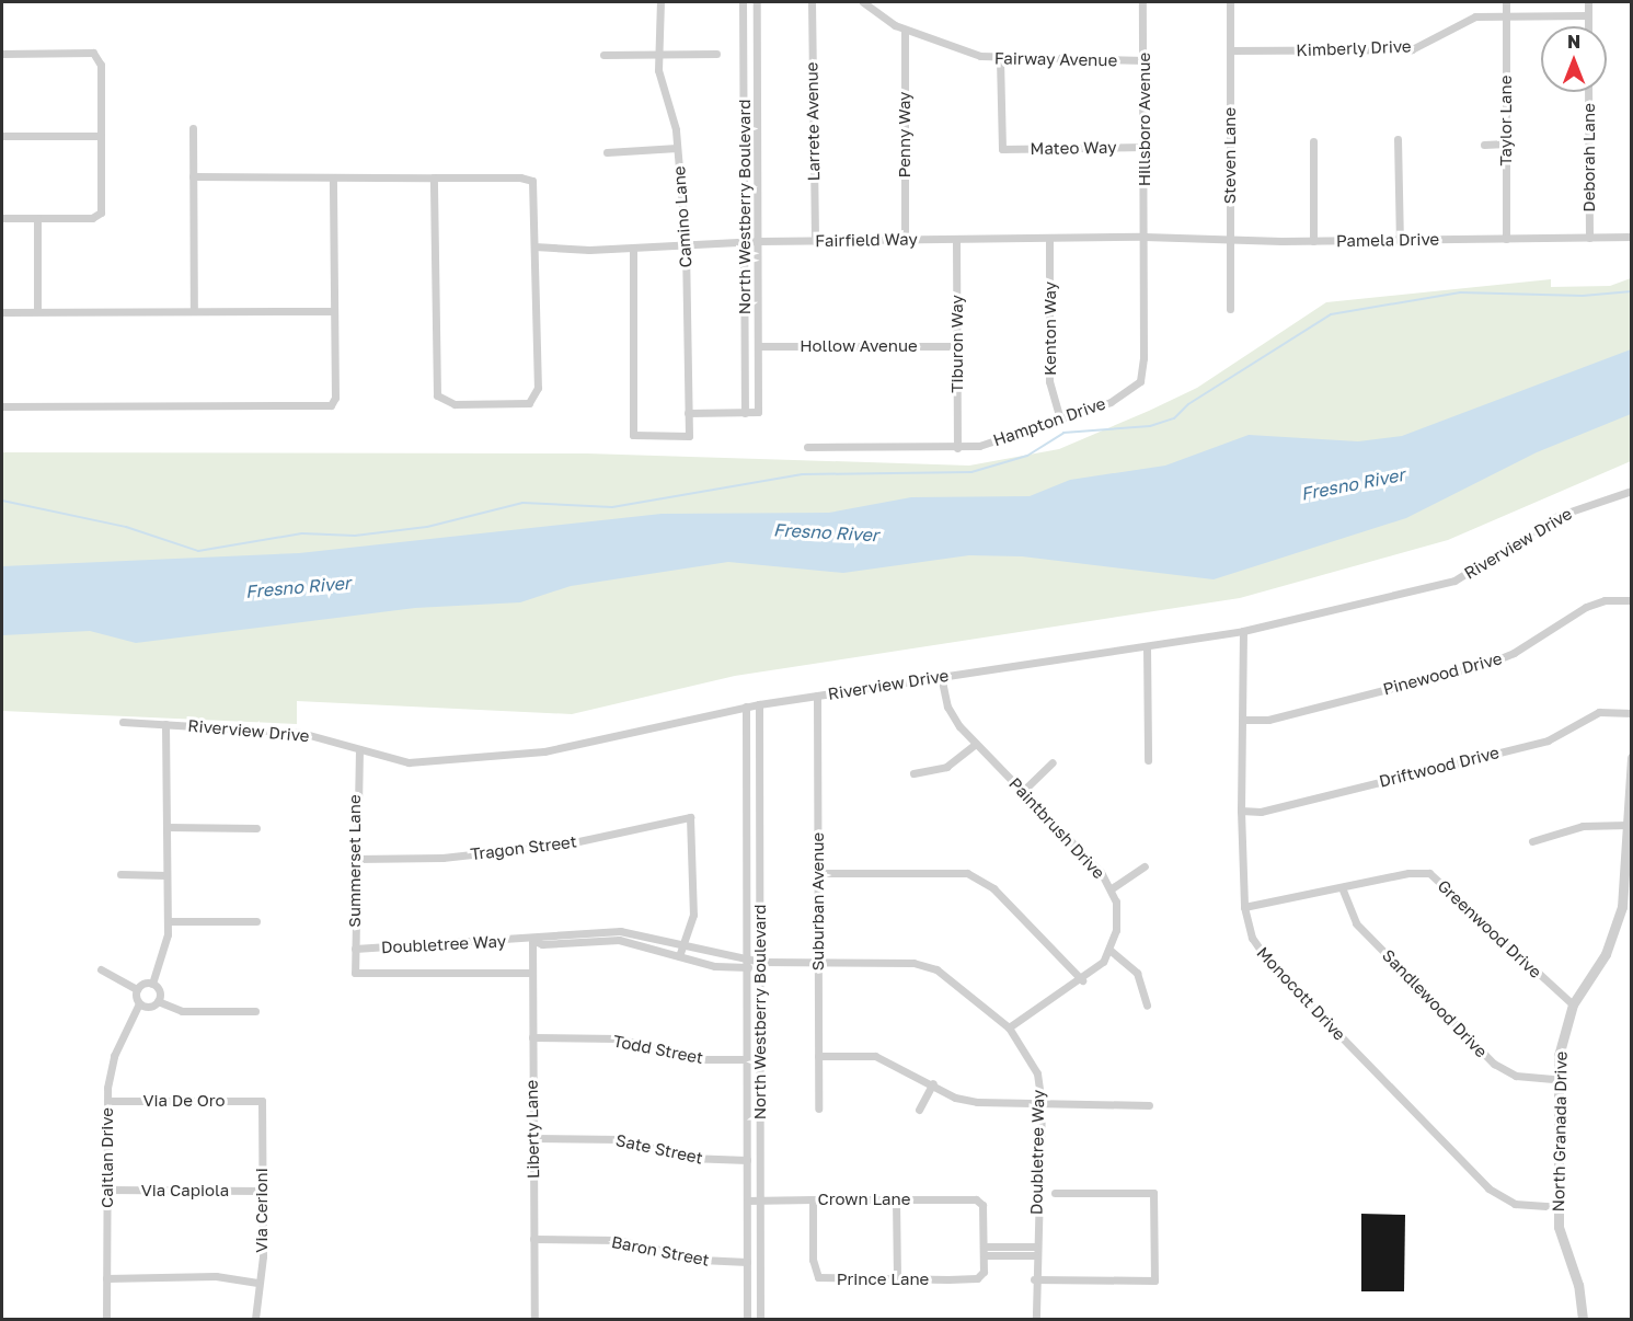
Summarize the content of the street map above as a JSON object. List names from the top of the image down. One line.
{"streets":{"street":["Kimberly Drive","Fairway Avenue","Hillsboro Avenue","Taylor Lane","Larrete Avenue","Penny Way","Mateo Way","Steven Lane","Deborah Lane","North Westberry Boulevard","Camino Lane","Fairfield Way","Pamela Drive","Kenton Way","Tiburon Way","Hollow Avenue","Hampton Drive","Riverview Drive","Pinewood Drive","Driftwood Drive","Paintbrush Drive","Tragon Street","Summerset Lane","Suburban Avenue","Greenwood Drive","Doubletree Way","Monocott Drive","Sandlewood Drive","Todd Street","Via De Oro","Liberty Lane","North Granada Drive","Sate Street","Caitlan Drive","Via Capiola","Crown Lane","Via Cerioni","Baron Street","Prince Lane"]},"crossings":[["Kimberly Drive","Taylor Lane"],["Kimberly Drive","Steven Lane"],["Fairway Avenue","Hillsboro Avenue"],["Fairway Avenue","Penny Way"],["Fairway Avenue","Mateo Way"],["Hillsboro Avenue","Mateo Way"],["Hillsboro Avenue","Fairfield Way"],["Hillsboro Avenue","Pamela Drive"],["Hillsboro Avenue","Hampton Drive"],["Taylor Lane","Pamela Drive"],["Larrete Avenue","Fairfield Way"],["Penny Way","Fairfield Way"],["Steven Lane","Pamela Drive"],["Deborah Lane","Pamela Drive"],["North Westberry Boulevard","Fairfield Way"],["North Westberry Boulevard","Hollow Avenue"],["North Westberry Boulevard","Riverview Drive"],["North Westberry Boulevard","Doubletree Way"],["North Westberry Boulevard","Todd Street"],["North Westberry Boulevard","Sate Street"],["North Westberry Boulevard","Crown Lane"],["North Westberry Boulevard","Baron Street"],["Camino Lane","Fairfield Way"],["Fairfield Way","Pamela Drive"],["Fairfield Way","Kenton Way"],["Fairfield Way","Tiburon Way"],["Fairfield Way","Hampton Drive"],["Pamela Drive","Hampton Drive"],["Kenton Way","Hampton Drive"],["Tiburon Way","Hollow Avenue"],["Tiburon Way","Hampton Drive"],["Riverview Drive","Paintbrush Drive"],["Riverview Drive","Summerset Lane"],["Riverview Drive","Suburban Avenue"],["Riverview Drive","Monocott Drive"],["Pinewood Drive","Monocott Drive"],["Driftwood Drive","Monocott Drive"],["Paintbrush Drive","Doubletree Way"],["Tragon Street","Summerset Lane"],["Tragon Street","Doubletree Way"],["Summerset Lane","Doubletree Way"],["Suburban Avenue","Doubletree Way"],["Greenwood Drive","Monocott Drive"],["Greenwood Drive","Sandlewood Drive"],["Greenwood Drive","North Granada Drive"],["Doubletree Way","Liberty Lane"],["Monocott Drive","North Granada Drive"],["Sandlewood Drive","North Granada Drive"],["Todd Street","Liberty Lane"],["Via De Oro","Caitlan Drive"],["Via De Oro","Via Cerioni"],["Liberty Lane","Sate Street"],["Liberty Lane","Baron Street"],["Caitlan Drive","Via Capiola"],["Via Capiola","Via Cerioni"],["Crown Lane","Prince Lane"]],"water":["Fresno River"],"north":"top"}
